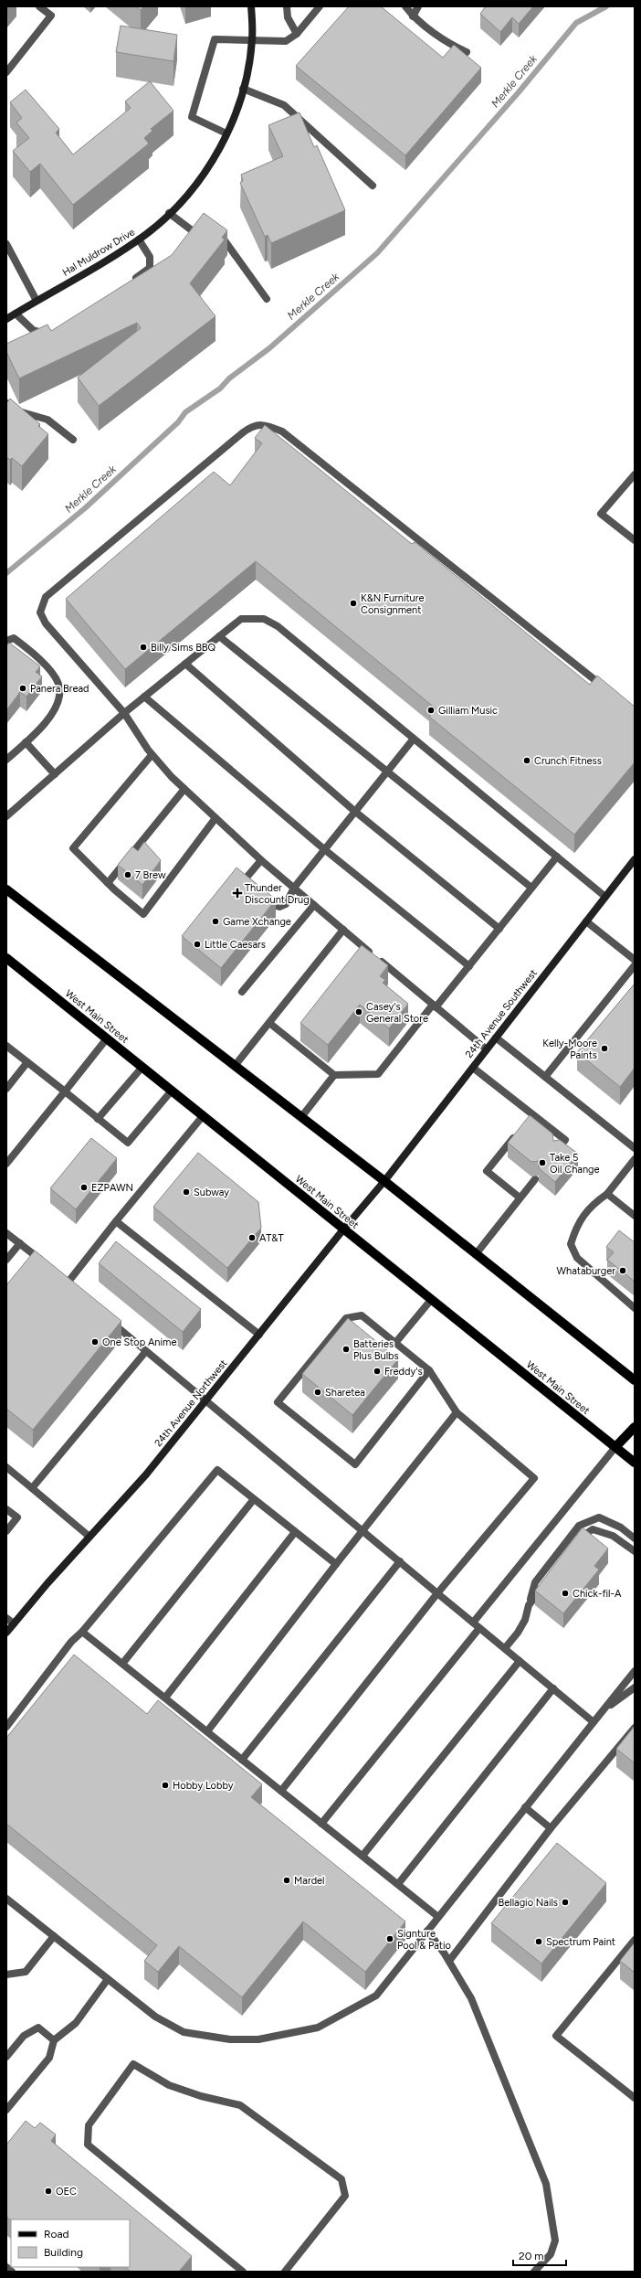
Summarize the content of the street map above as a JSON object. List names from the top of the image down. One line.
{"streets":{"main road":["Hal Muldrow Drive","24th Avenue Southwest","West Main Street","24th Avenue Northwest"]},"crossings":[["24th Avenue Southwest","24th Avenue Northwest"],["West Main Street","24th Avenue Northwest"]],"water":["Merkle Creek"],"places":{"other":["K&N Furniture Consignment","Billy Sims BBQ","Panera Bread","Gilliam Music","Crunch Fitness","7 Brew","Game Xchange","Little Caesars","Casey's General Store","Kelly-Moore Paints","Take 5 Oil Change","EZPAWN","Subway","AT&T","Whataburger","One Stop Anime","Batteries Plus Bulbs","Freddy's","Sharetea","Chick-fil-A","Hobby Lobby","Mardel","Bellagio Nails","Signture Pool & Patio","Spectrum Paint","OEC"],"health":["Thunder Discount Drug"]},"legend":["Road","Building"],"scale_bar":"20 m"}
